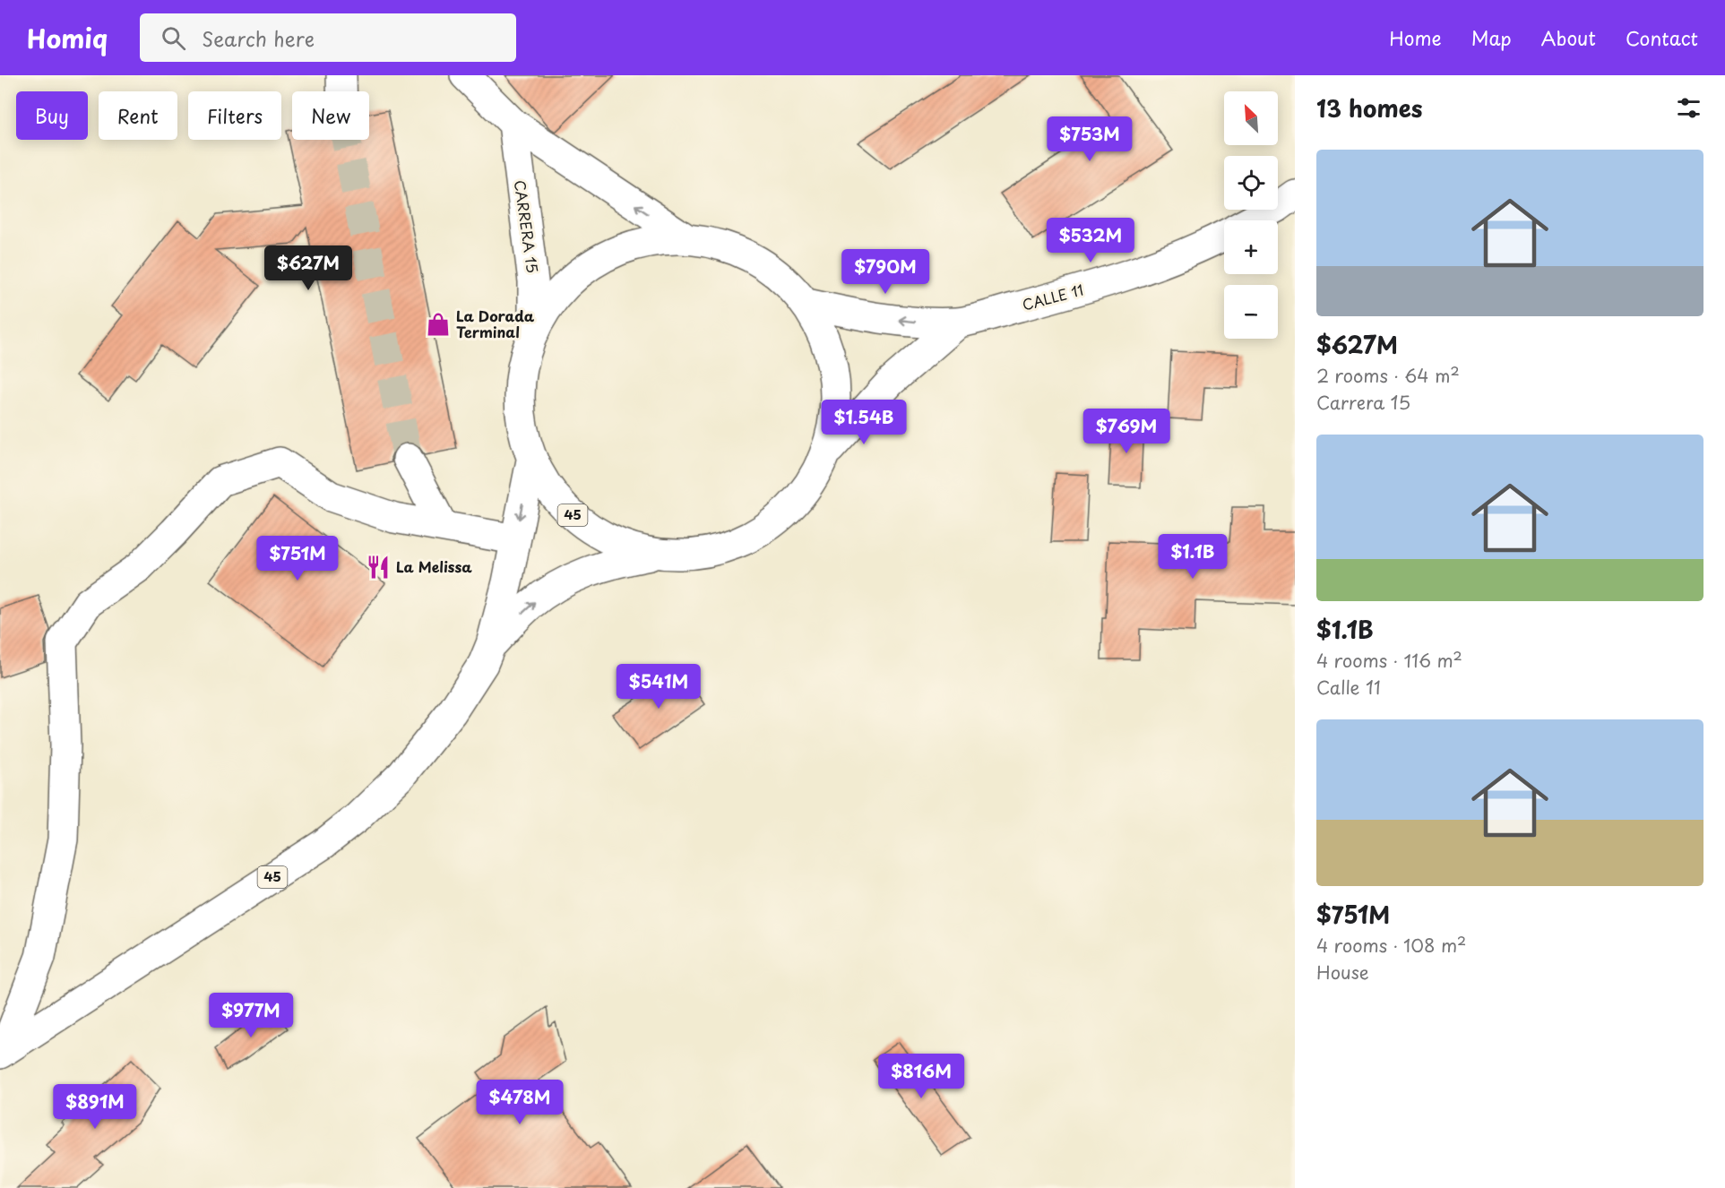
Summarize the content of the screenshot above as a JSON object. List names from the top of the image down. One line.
{"streets":{"main road":["CARRERA 15","CALLE 11","45"]},"crossings":[["CARRERA 15","45"],["CALLE 11","45"]],"places":{"shop":["La Dorada Terminal"],"restaurant":["La Melissa"]},"north":"top left","page":{"header":"Homiq","search":"Search here","nav":["Home","Map","About","Contact"],"heading":"13 homes","map_buttons":["+","−"],"chip":["Buy","Rent","Filters","New"],"price":["$753M","$532M","$627M","$790M","$1.54B","$769M","$1.1B","$751M","$541M","$977M","$816M","$478M","$891M"],"list":[{"name":"$627M","note":"2 rooms · 64 m² · Carrera 15"},{"name":"$1.1B","note":"4 rooms · 116 m² · Calle 11"},{"name":"$751M","note":"4 rooms · 108 m² · House"}]}}
